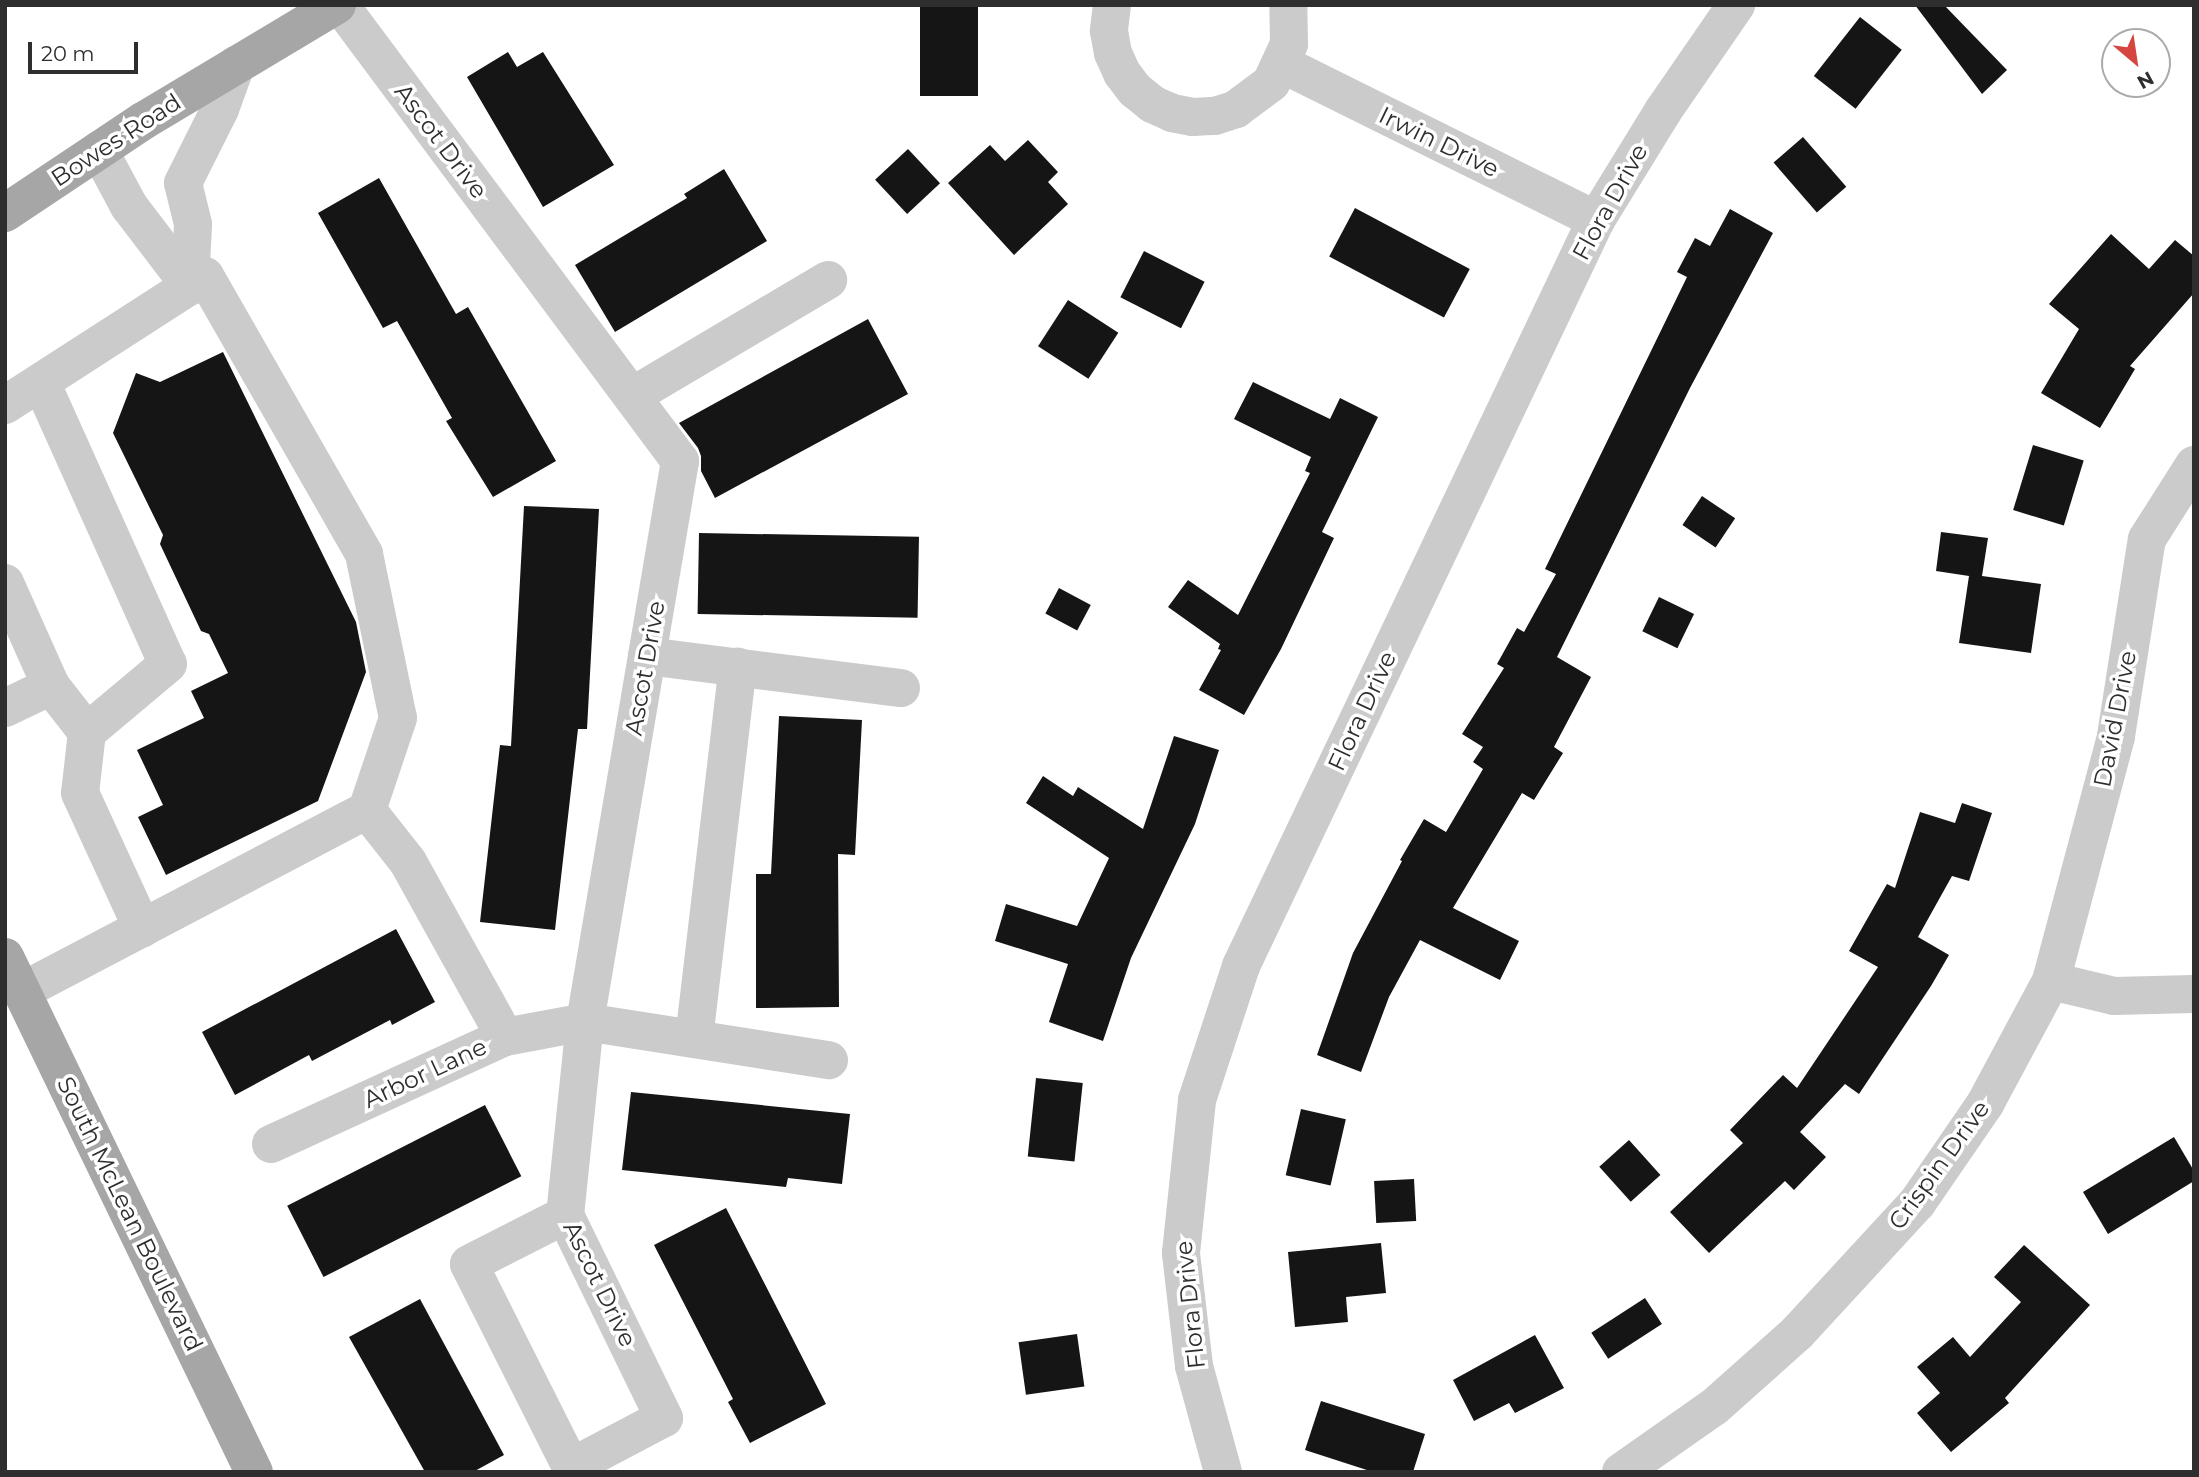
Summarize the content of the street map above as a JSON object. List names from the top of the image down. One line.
{"streets":{"main road":["Bowes Road","South McLean Boulevard"],"street":["Ascot Drive","Irwin Drive","Flora Drive","David Drive","Arbor Lane","Crispin Drive"]},"crossings":[["Bowes Road","Ascot Drive"],["Ascot Drive","Arbor Lane"],["Irwin Drive","Flora Drive"],["David Drive","Crispin Drive"]],"scale_bar":"20 m","north":"bottom right"}
